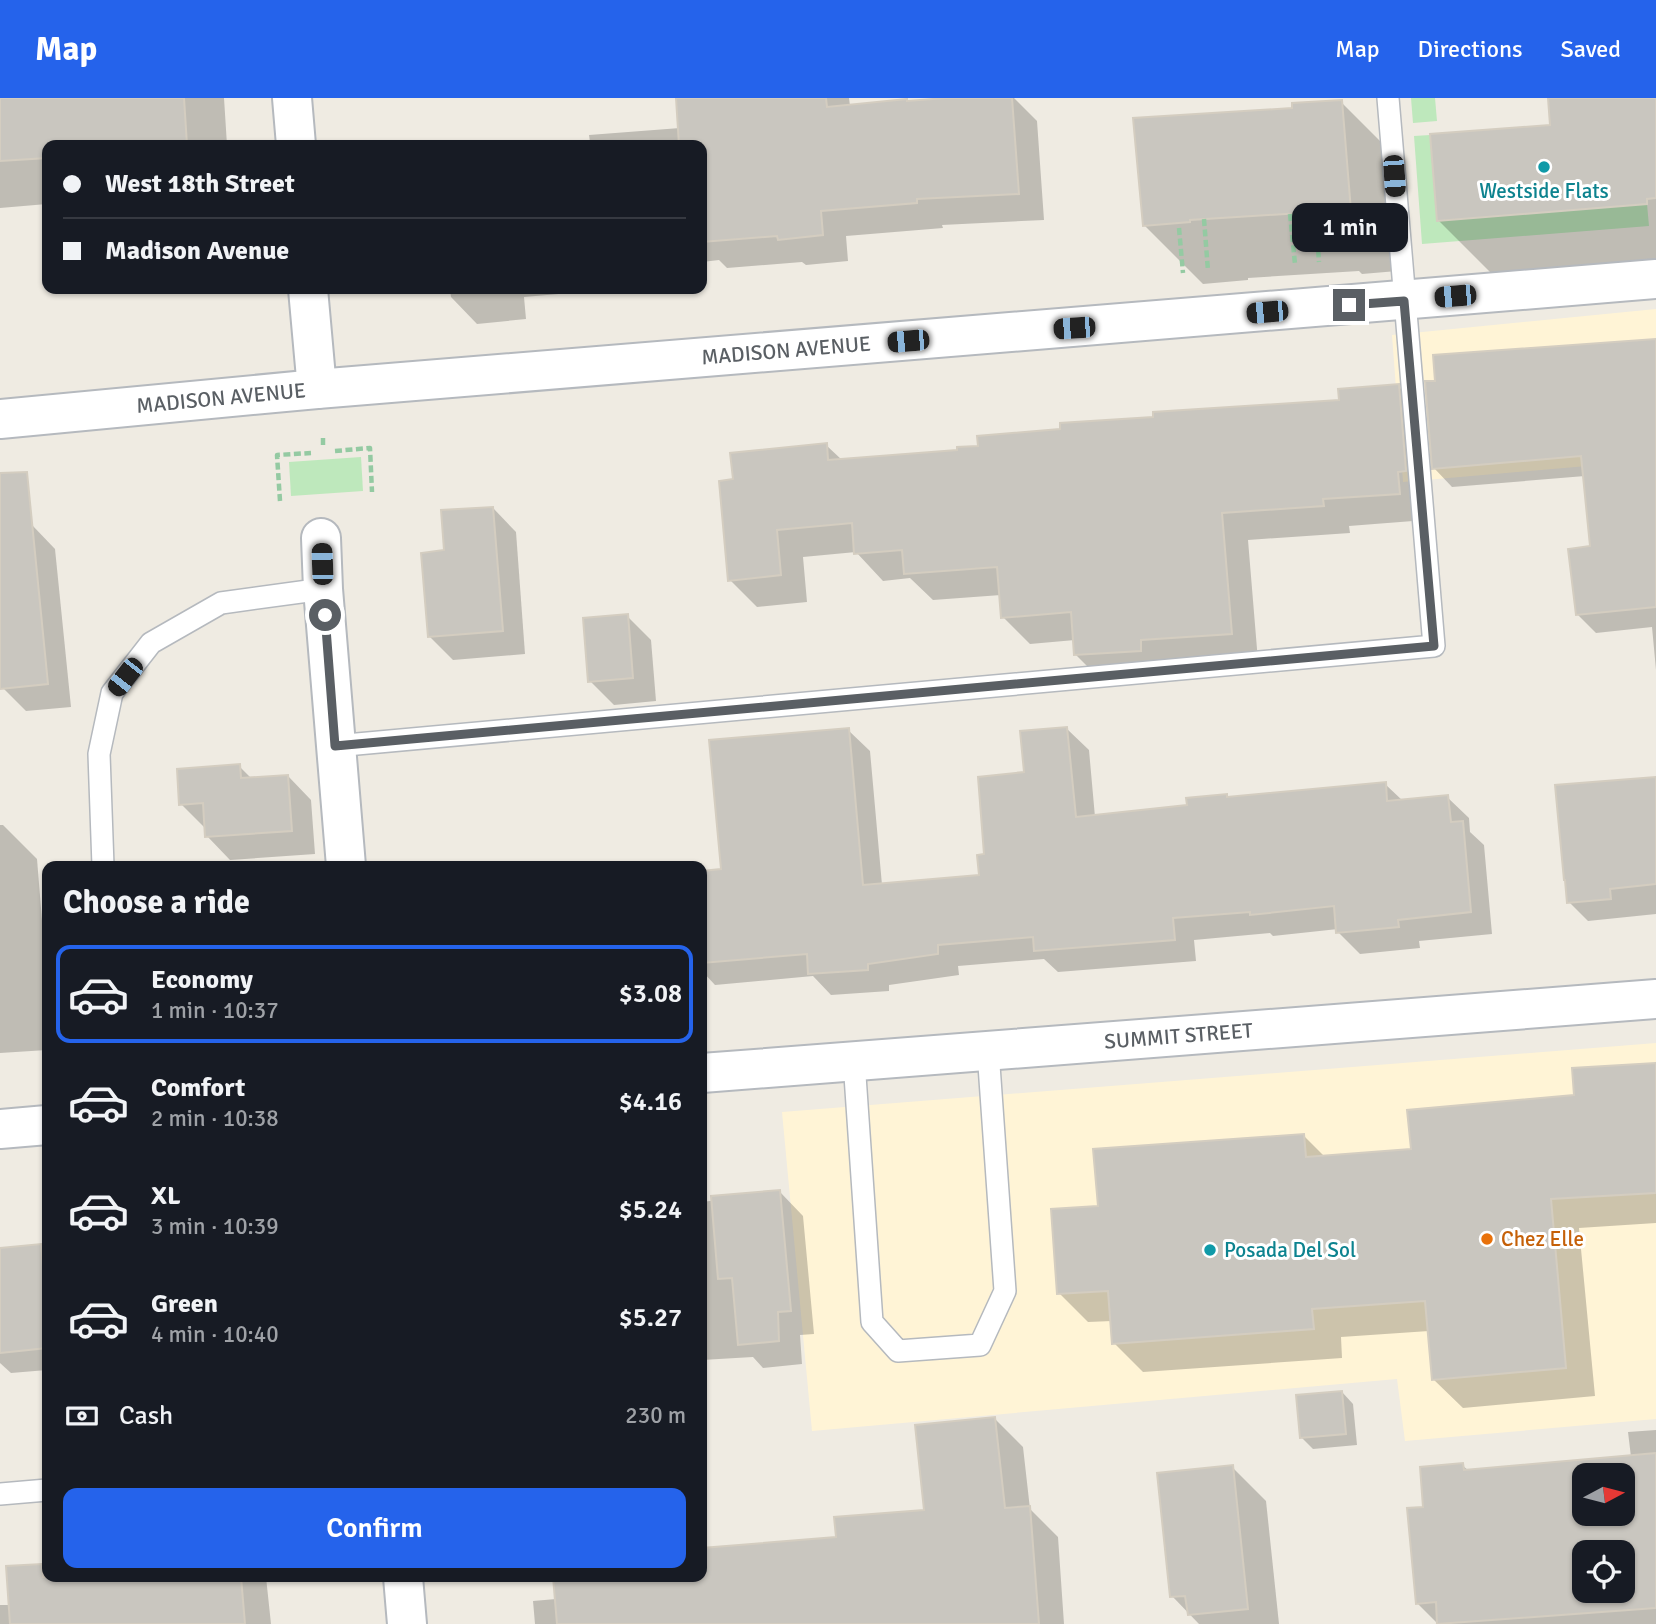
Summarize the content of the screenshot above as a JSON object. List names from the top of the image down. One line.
{"streets":{"street":["MADISON AVENUE","SUMMIT STREET"]},"places":["Westside Flats","Chez Elle","Posada Del Sol"],"north":"right","page":{"header":"Map","nav":["Map","Directions","Saved"],"banner":["West 18th Street","Madison Avenue"],"bubble":"1 min","heading":"Choose a ride","list":[{"name":"Economy","note":"1 min · 10:37","value":"$3.08"},{"name":"Comfort","note":"2 min · 10:38","value":"$4.16"},{"name":"XL","note":"3 min · 10:39","value":"$5.24"},{"name":"Green","note":"4 min · 10:40","value":"$5.27"}],"pay":["Cash","230 m"],"buttons":"Confirm"}}
